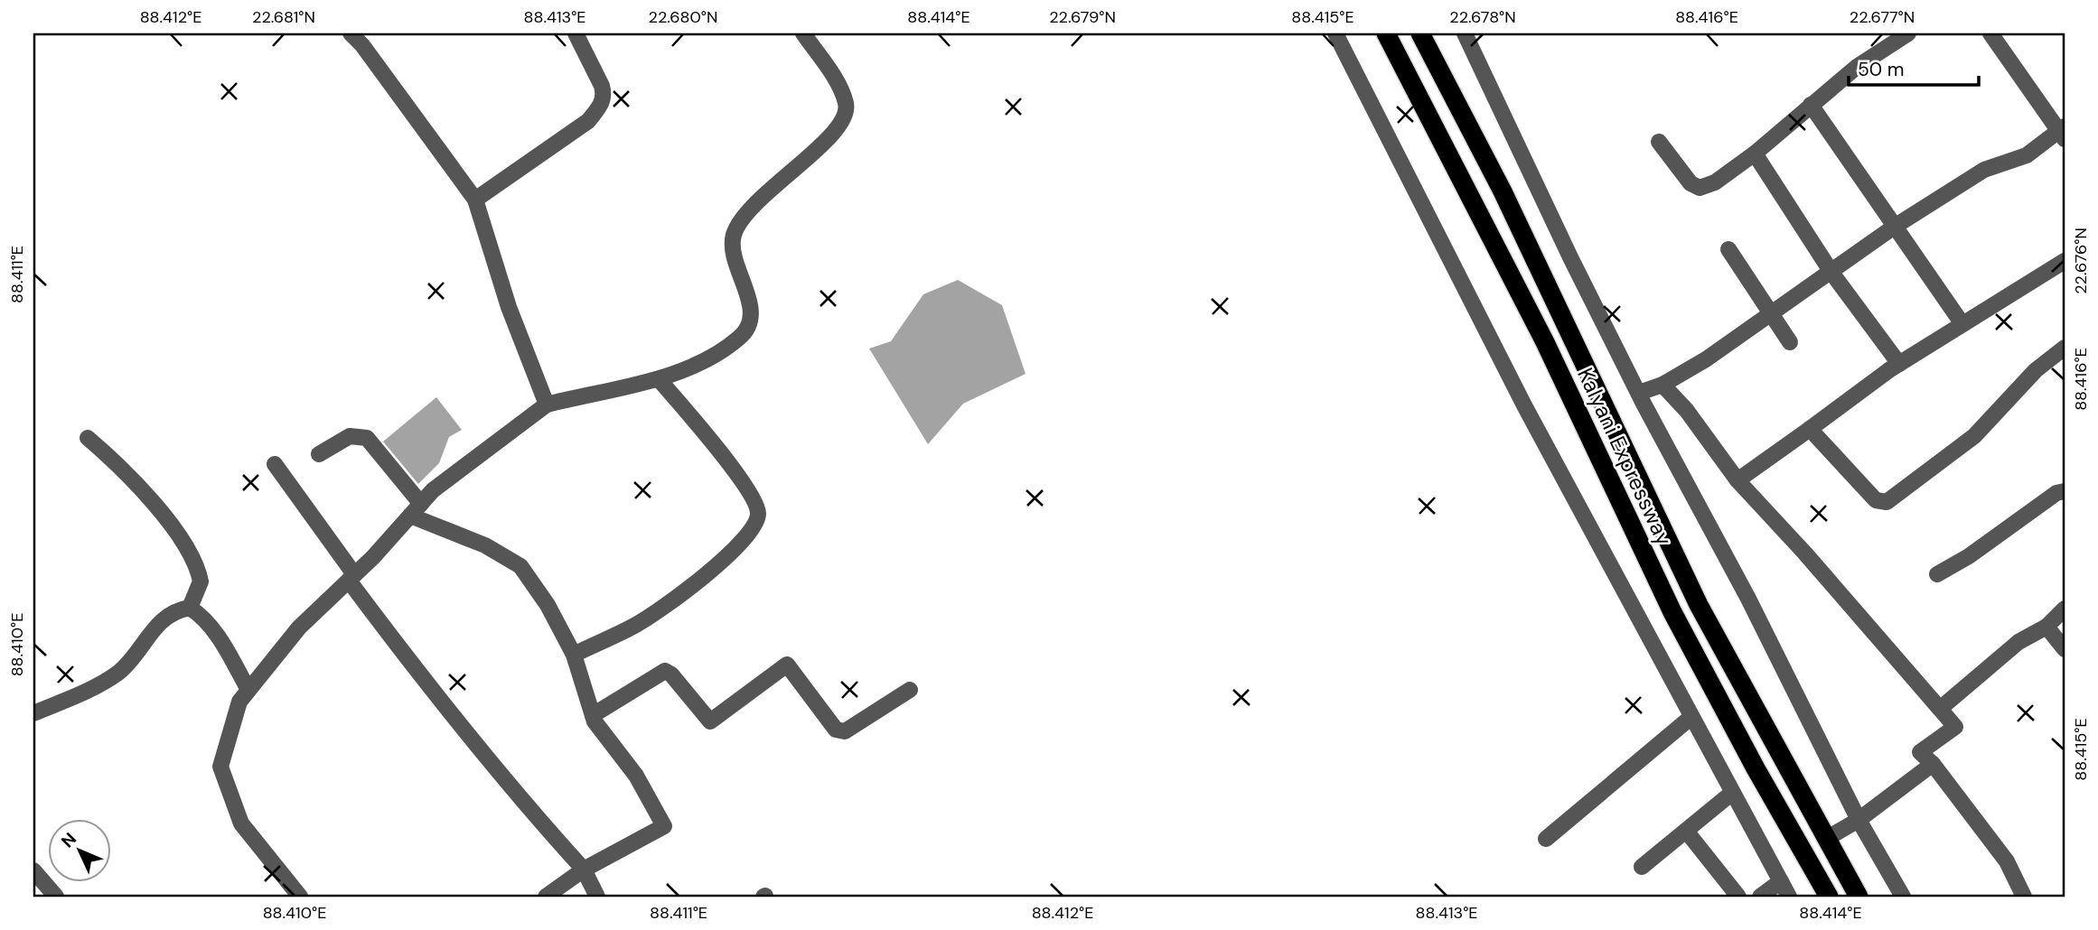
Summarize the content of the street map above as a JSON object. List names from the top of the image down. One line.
{"streets":{"highway":["Kalyani Expressway"]},"scale_bar":"50 m","north":"top left","coordinates":["88.412°E","22.681°N","88.413°E","22.680°N","88.414°E","22.679°N","88.415°E","22.678°N","88.416°E","22.677°N","22.676°N","88.411°E","88.410°E"]}
